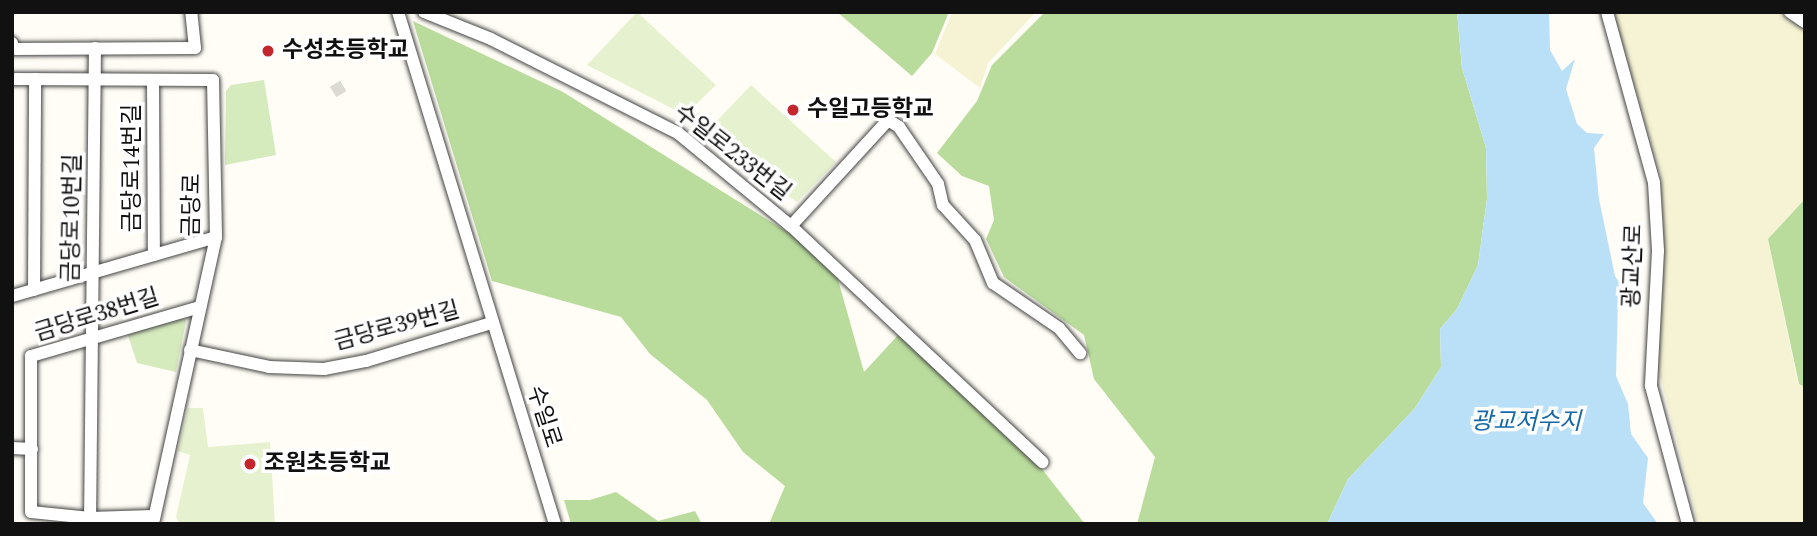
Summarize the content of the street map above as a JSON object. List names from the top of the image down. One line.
{"streets":{"street":["수일로233번길","금당로14번길","금당로","금당로10번길","광교산로","금당로38번길","금당로39번길","수일로"]},"crossings":[["금당로14번길","금당로"],["금당로","금당로10번길"],["금당로","금당로38번길"],["금당로","금당로39번길"],["금당로10번길","금당로38번길"],["금당로39번길","수일로"]],"water":["광교저수지"],"places":["수성초등학교","수일고등학교","조원초등학교"]}
